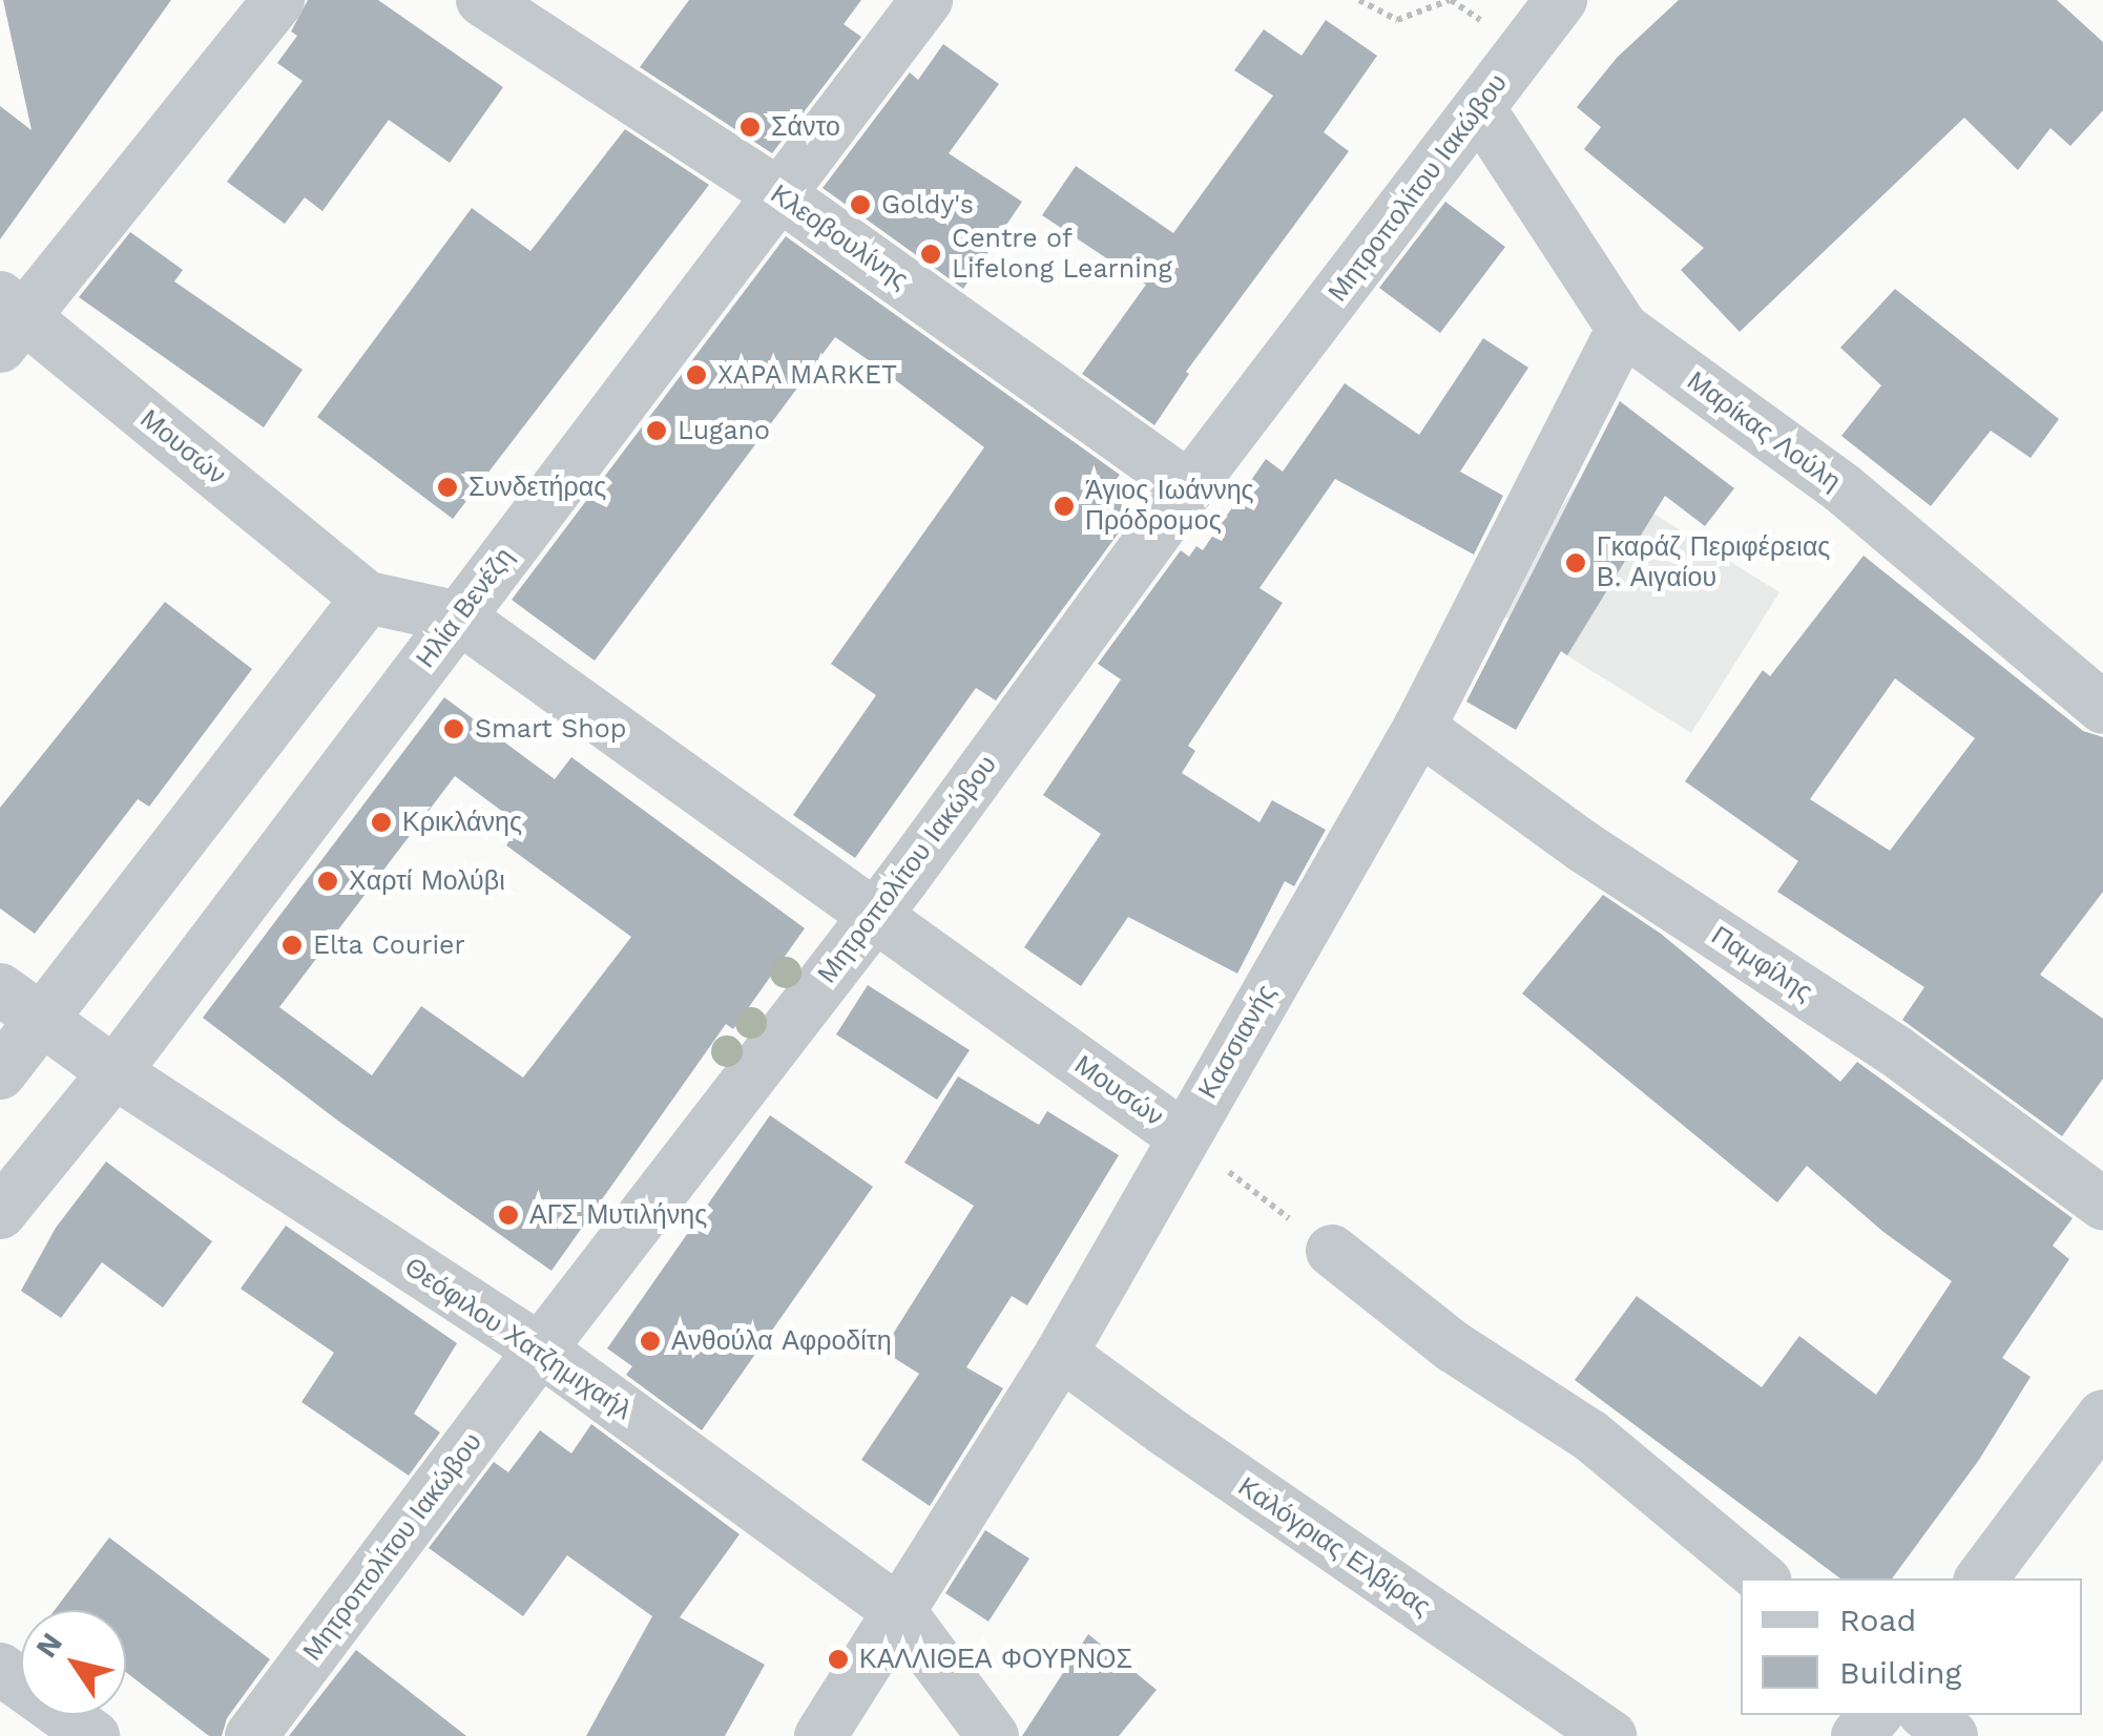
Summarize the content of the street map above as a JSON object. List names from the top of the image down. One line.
{"streets":{"street":["Μητροπολίτου Ιακώβου","Κλεοβουλίνης","Μαρίκας Λούλη","Μουσών","Ηλία Βενέζη","Παμφίλης","Κασσιανής","Θεόφιλου Χατζημιχαήλ","Καλόγριας Ελβίρας"]},"crossings":[["Μητροπολίτου Ιακώβου","Κλεοβουλίνης"],["Μητροπολίτου Ιακώβου","Μαρίκας Λούλη"],["Μητροπολίτου Ιακώβου","Μουσών"],["Μητροπολίτου Ιακώβου","Θεόφιλου Χατζημιχαήλ"],["Κλεοβουλίνης","Ηλία Βενέζη"],["Μαρίκας Λούλη","Κασσιανής"],["Μουσών","Ηλία Βενέζη"],["Μουσών","Κασσιανής"],["Ηλία Βενέζη","Θεόφιλου Χατζημιχαήλ"],["Παμφίλης","Κασσιανής"],["Κασσιανής","Θεόφιλου Χατζημιχαήλ"],["Κασσιανής","Καλόγριας Ελβίρας"]],"places":["Σάντο","Goldy's","Centre of Lifelong Learning","XAPA MARKET","Lugano","Συνδετήρας","Άγιος Ιωάννης Πρόδρομος","Γκαράζ Περιφέρειας Β. Αιγαίου","Smart Shop","Κρικλάνης","Χαρτί Μολύβι","Elta Courier","ΑΓΣ Μυτιλήνης","Ανθούλα Αφροδίτη","ΚΑΛΛΙΘΕΑ ΦΟΥΡΝΟΣ"],"legend":["Road","Building"],"north":"top left"}
